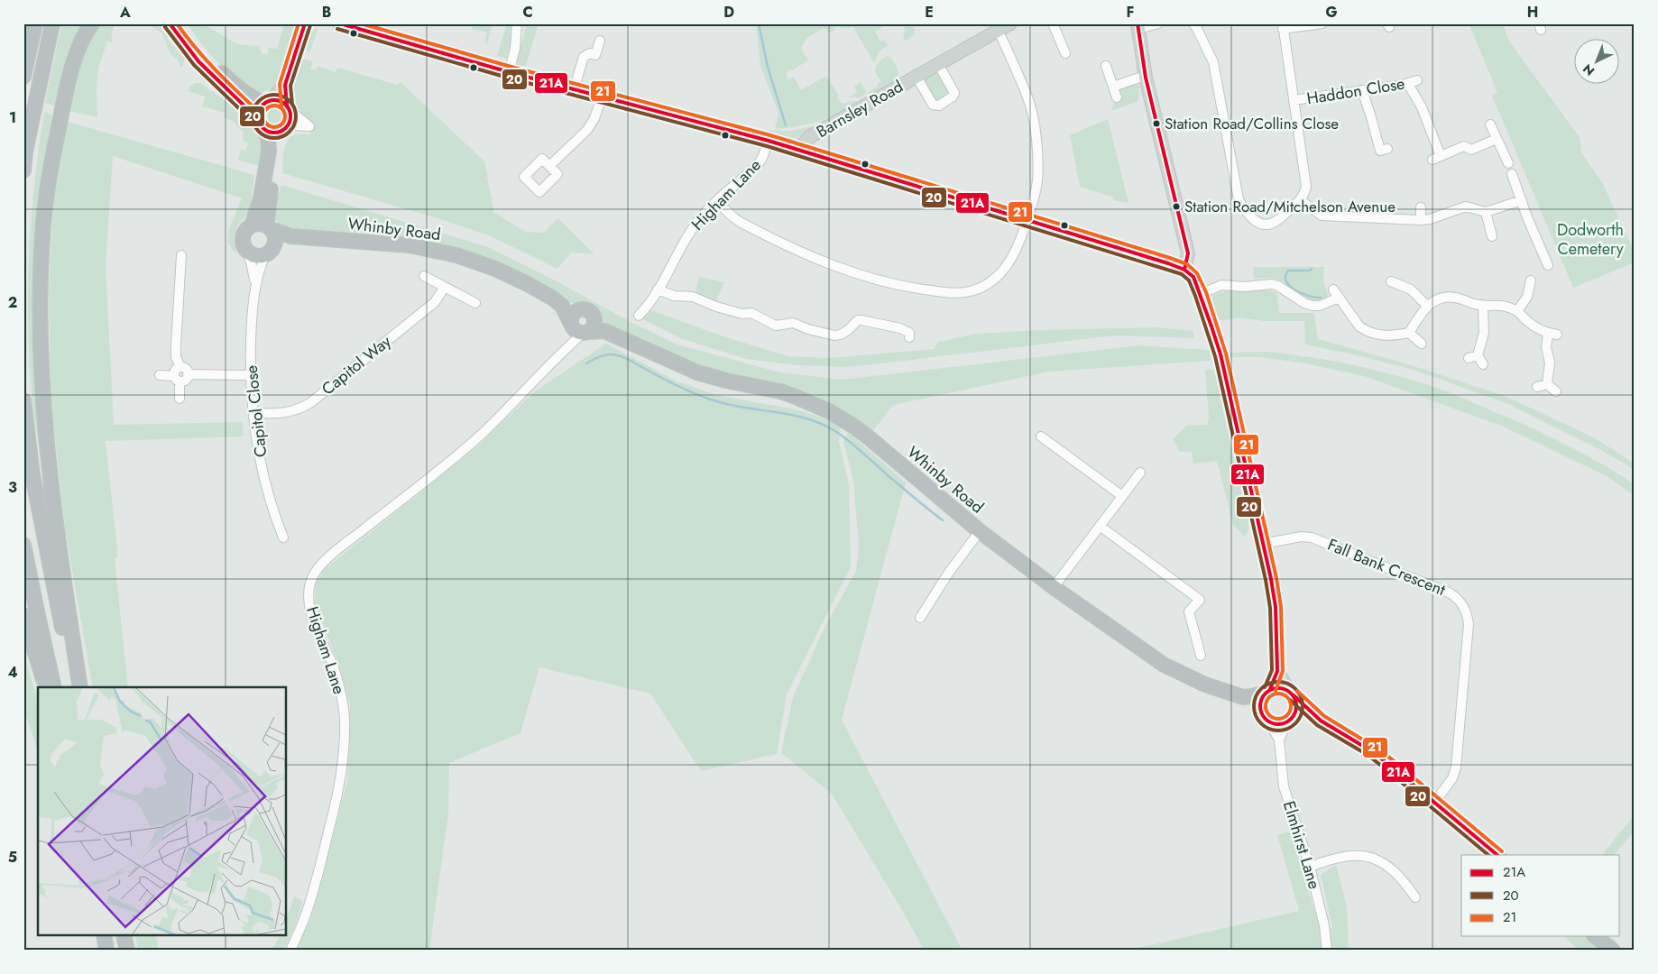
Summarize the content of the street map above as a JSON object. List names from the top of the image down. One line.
{"streets":{"highway":["Whinby Road"],"main road":["Barnsley Road"],"street":["Haddon Close","Higham Lane","Capitol Way","Capitol Close","Fall Bank Crescent","Elmhirst Lane"]},"crossings":[["Higham Lane","Whinby Road"],["Whinby Road","Capitol Close"],["Whinby Road","Elmhirst Lane"],["Capitol Way","Capitol Close"]],"parks":["Dodworth Cemetery"],"places":["Station Road/Collins Close","Station Road/Mitchelson Avenue"],"lines":["transit line 21A","transit line 21","transit line 20"],"legend":["21A","20","21"],"north":"bottom left","grid":{"columns":["A","B","C","D","E","F","G","H"],"rows":["1","2","3","4","5"]}}
